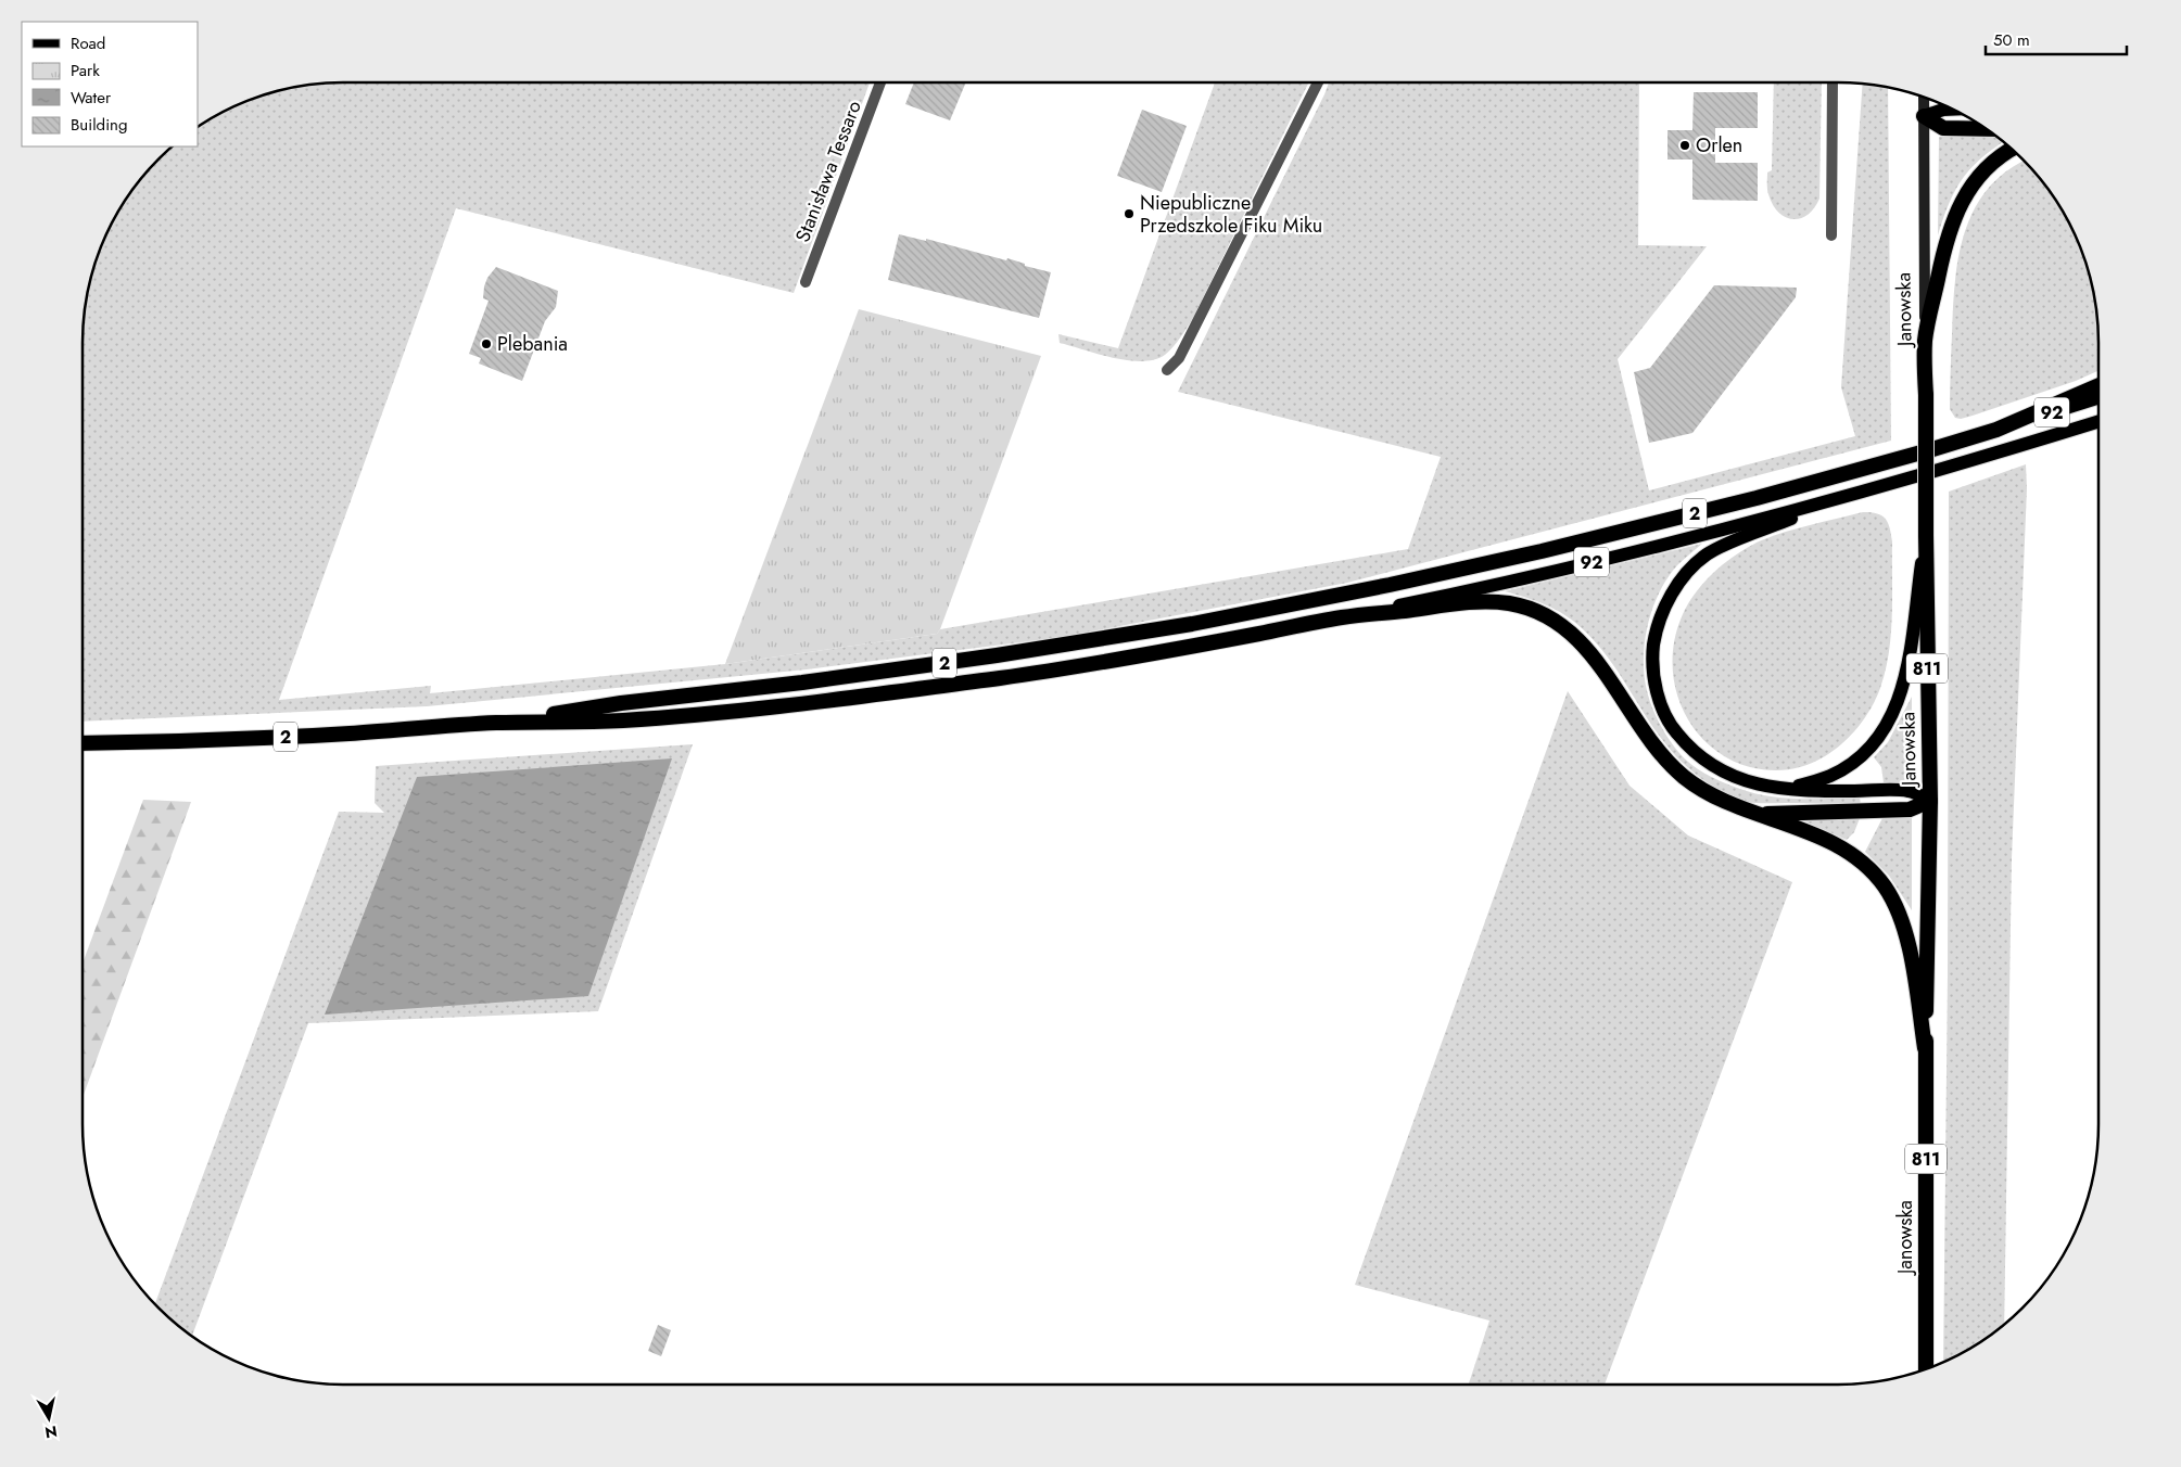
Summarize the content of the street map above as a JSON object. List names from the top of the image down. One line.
{"streets":{"highway":["Janowska","2","811"],"main road":["92"],"street":["Stanisława Tessaro"]},"crossings":[["92","2"]],"places":["Orlen","Niepubliczne Przedszkole Fiku Miku","Plebania"],"legend":["Road","Park","Water","Building"],"scale_bar":"50 m","north":"bottom"}
